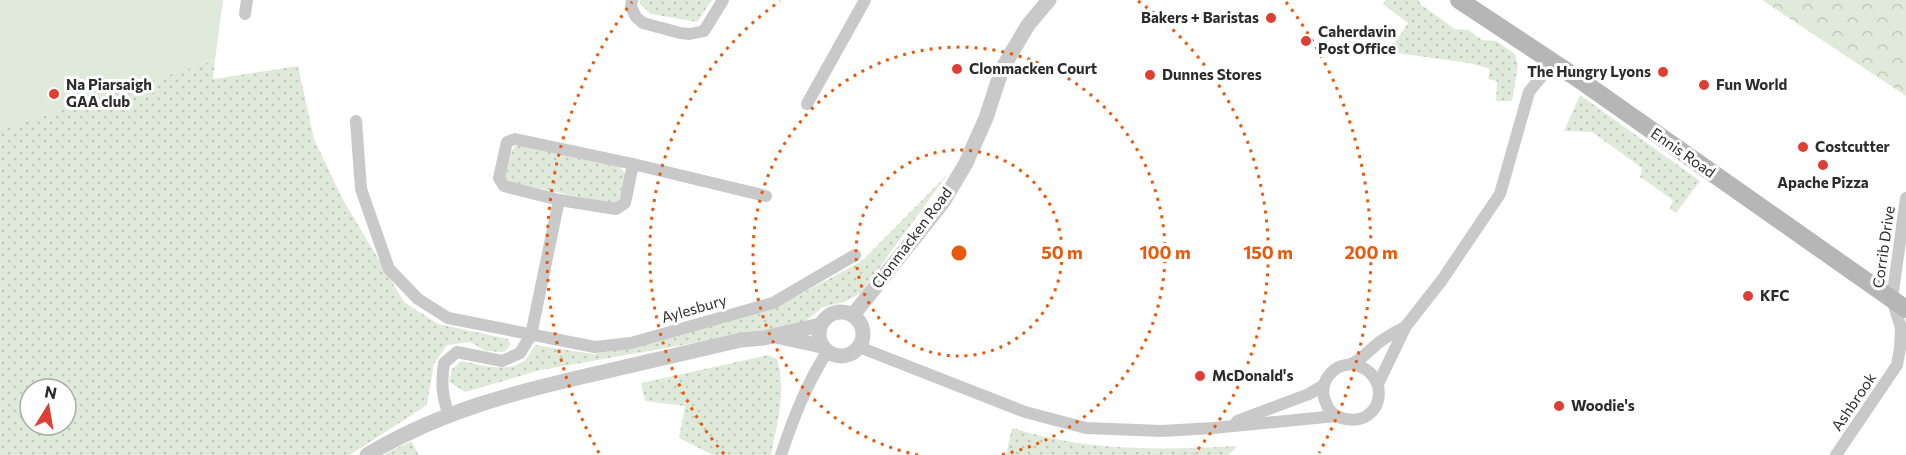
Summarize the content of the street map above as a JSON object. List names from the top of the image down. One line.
{"streets":{"main road":["Ennis Road"],"street":["Clonmacken Road","Corrib Drive","Aylesbury","Ashbrook"]},"crossings":[["Ennis Road","Corrib Drive"],["Ennis Road","Ashbrook"],["Corrib Drive","Ashbrook"]],"places":["Bakers + Baristas","Caherdavin Post Office","Clonmacken Court","The Hungry Lyons","Dunnes Stores","Fun World","Na Piarsaigh GAA club","Costcutter","Apache Pizza","KFC","McDonald's","Woodie's"],"north":"top","rings":["50 m","100 m","150 m","200 m"]}
